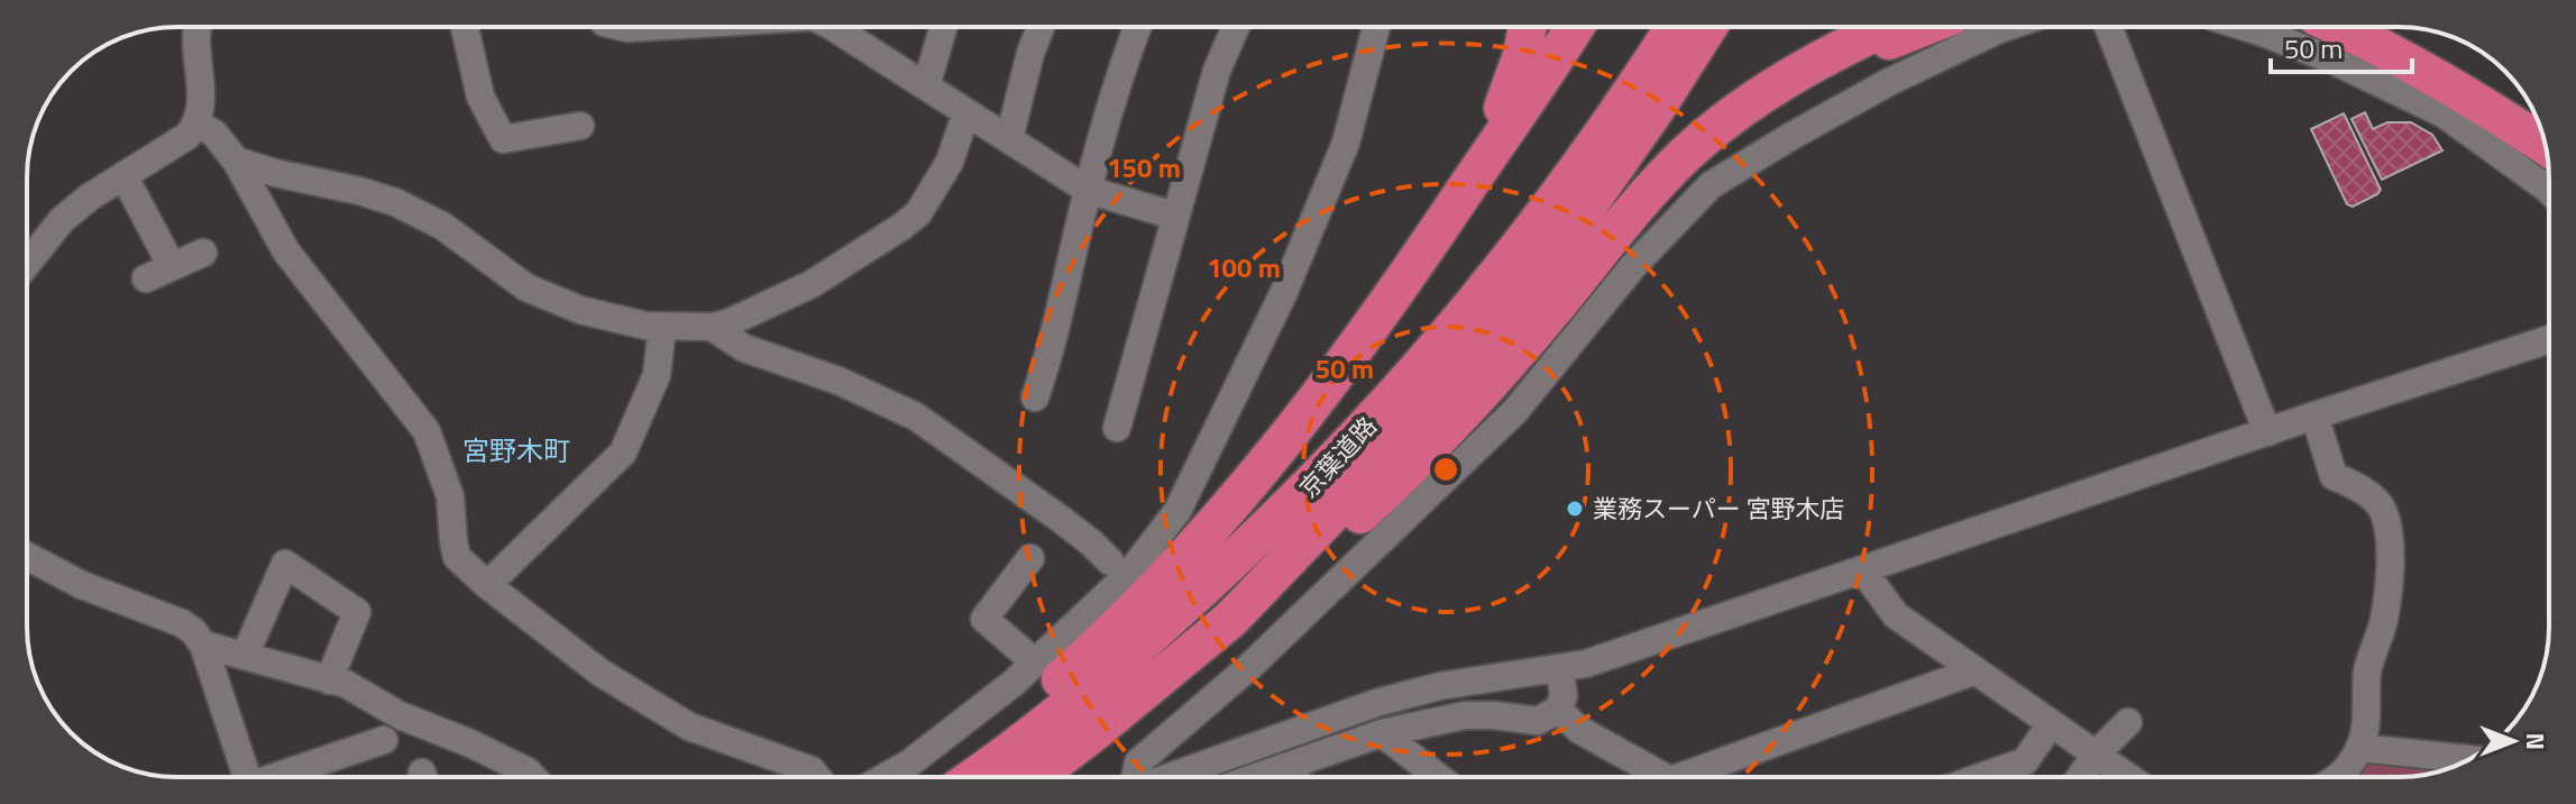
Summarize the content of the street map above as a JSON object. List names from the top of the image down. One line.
{"streets":{"highway":["京葉道路"]},"districts":["宮野木町"],"places":["業務スーパー 宮野木店"],"scale_bar":"50 m","north":"right","rings":["150 m","100 m","50 m"]}
